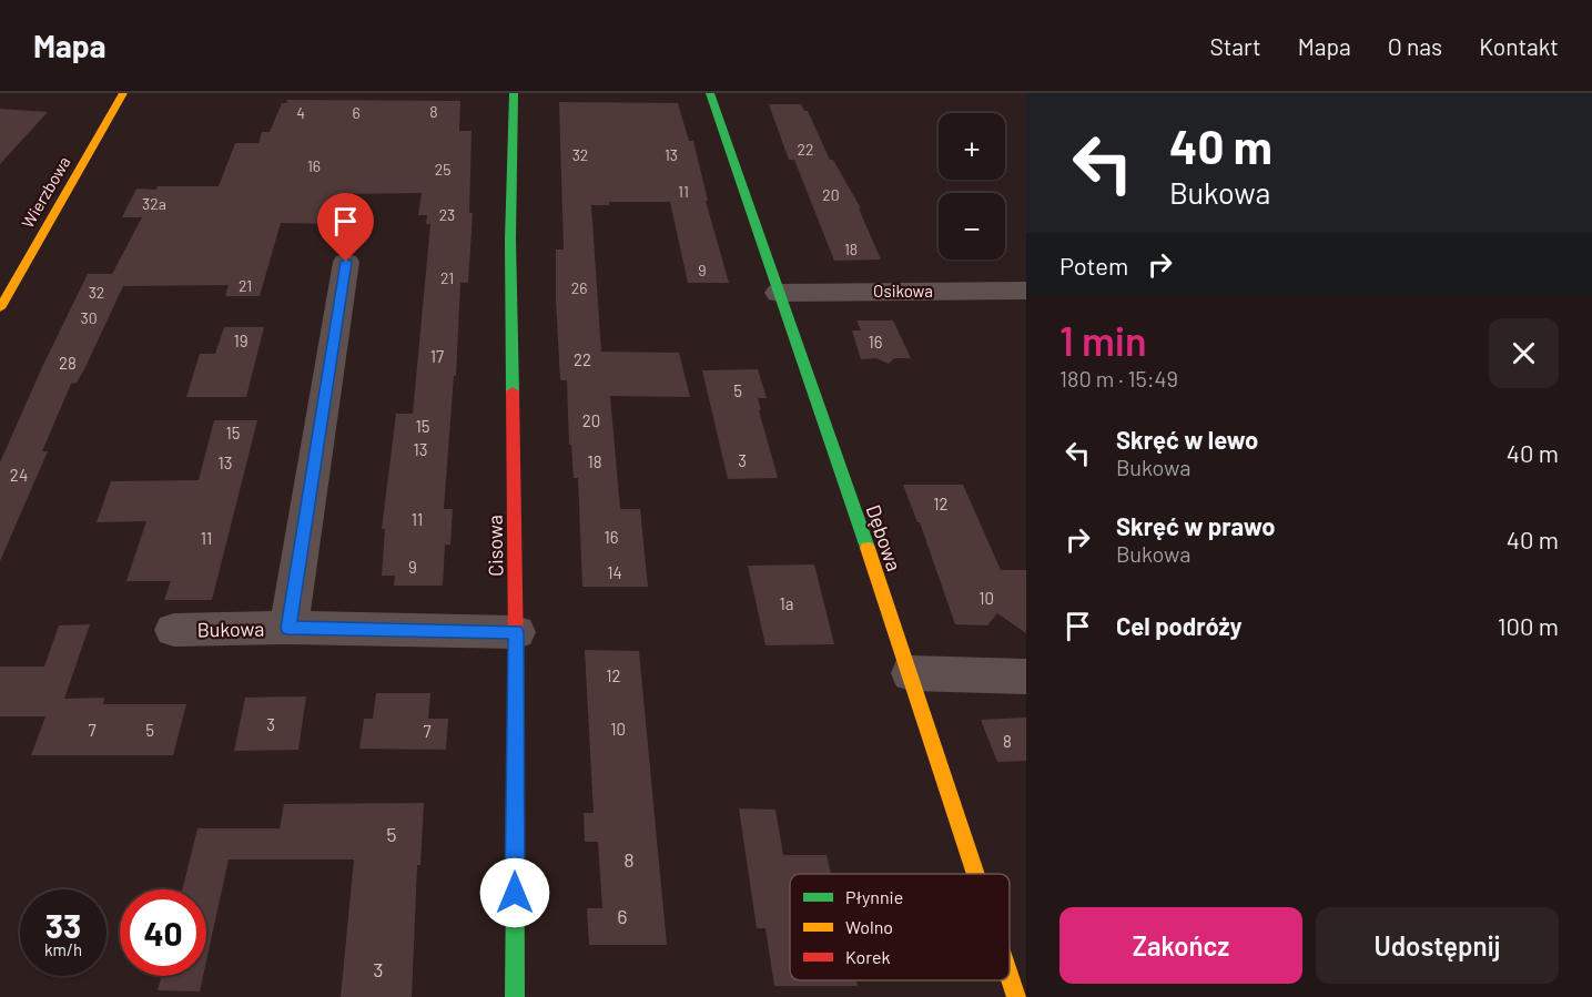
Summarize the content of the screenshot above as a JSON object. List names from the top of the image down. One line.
{"streets":{"street":["Wierzbowa","Osikowa","Dębowa","Cisowa","Bukowa"]},"crossings":[["Osikowa","Dębowa"],["Cisowa","Bukowa"]],"house_numbers":["8","4","6","22","32","13","16","25","11","20","32a","23","18","9","21","21","26","32","30","19","16","17","22","28","5","20","15","15","13","3","18","13","24","12","11","16","11","9","14","10","1a","12","3","10","7","5","7","8","5","8","6","3"],"legend":["Płynnie","Wolno","Korek"],"page":{"header":"Mapa","nav":["Start","Mapa","O nas","Kontakt"],"turn":["40 m","Bukowa"],"map_buttons":["+","−"],"then":"Potem","heading":["1 min","180 m · 15:49"],"list":[{"name":"Skręć w lewo","note":"Bukowa","value":"40 m"},{"name":"Skręć w prawo","note":"Bukowa","value":"40 m"},{"name":"Cel podróży","value":"100 m"}],"speed":"33 km/h","limit":"40","buttons":["Zakończ","Udostępnij"]}}
